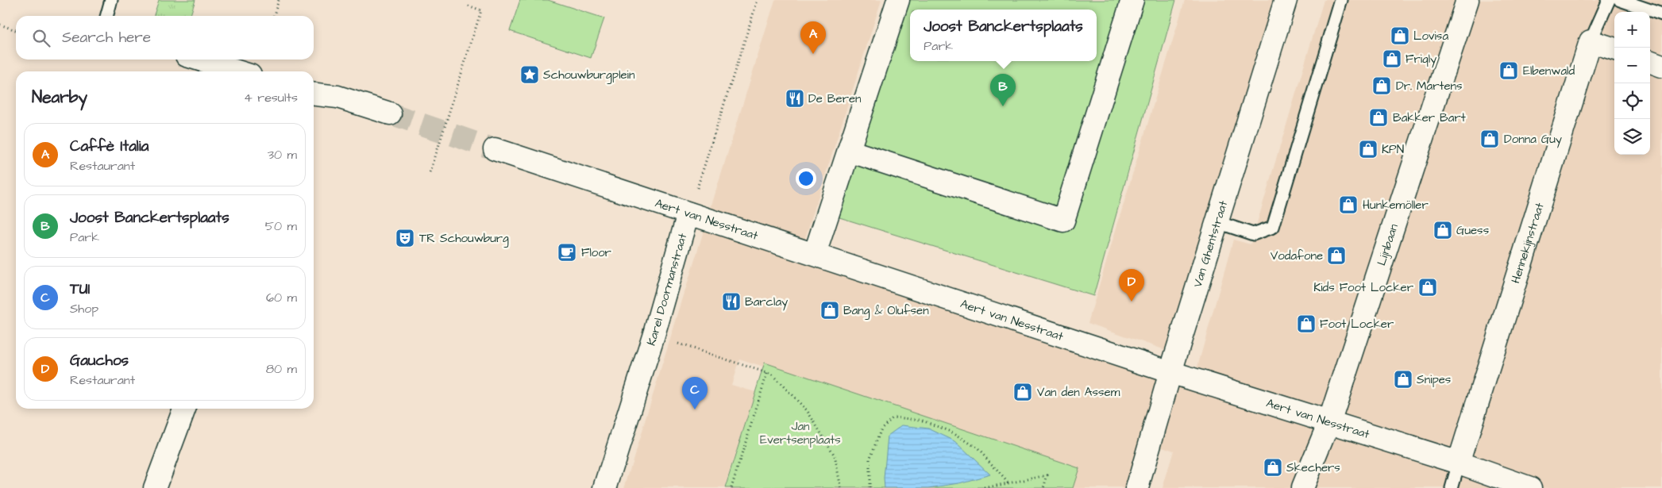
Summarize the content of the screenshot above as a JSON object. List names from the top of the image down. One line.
{"streets":{"street":["Aert van Nesstraat","Hennekijnstraat","Van Ghentstraat","Lijnbaan","Karel Doormanstraat"]},"crossings":[["Aert van Nesstraat","Hennekijnstraat"],["Aert van Nesstraat","Van Ghentstraat"],["Aert van Nesstraat","Lijnbaan"],["Aert van Nesstraat","Karel Doormanstraat"]],"parks":["Jan Evertsenplaats"],"places":{"shop":["Lovisa","Friqly","Elbenwald","Dr. Martens","Bakker Bart","Donna Guy","KPN","Hunkemöller","Guess","Vodafone","Kids Foot Locker","Bang & Olufsen","Foot Locker","Snipes","Van den Assem","Skechers"],"place":["Schouwburgplein"],"restaurant":["De Beren","Barclay"],"theatre":["TR Schouwburg"],"cafe":["Floor"]},"page":{"popup":["Joost Banckertsplaats","Park"],"map_buttons":["+","−"],"search":"Search here","pins":["A","B","D","C"],"heading":["Nearby","4 results"],"list":[{"mark":"A","name":"Caffè Italia","note":"Restaurant","value":"30 m"},{"mark":"B","name":"Joost Banckertsplaats","note":"Park","value":"50 m"},{"mark":"C","name":"TUI","note":"Shop","value":"60 m"},{"mark":"D","name":"Gauchos","note":"Restaurant","value":"80 m"}]}}
